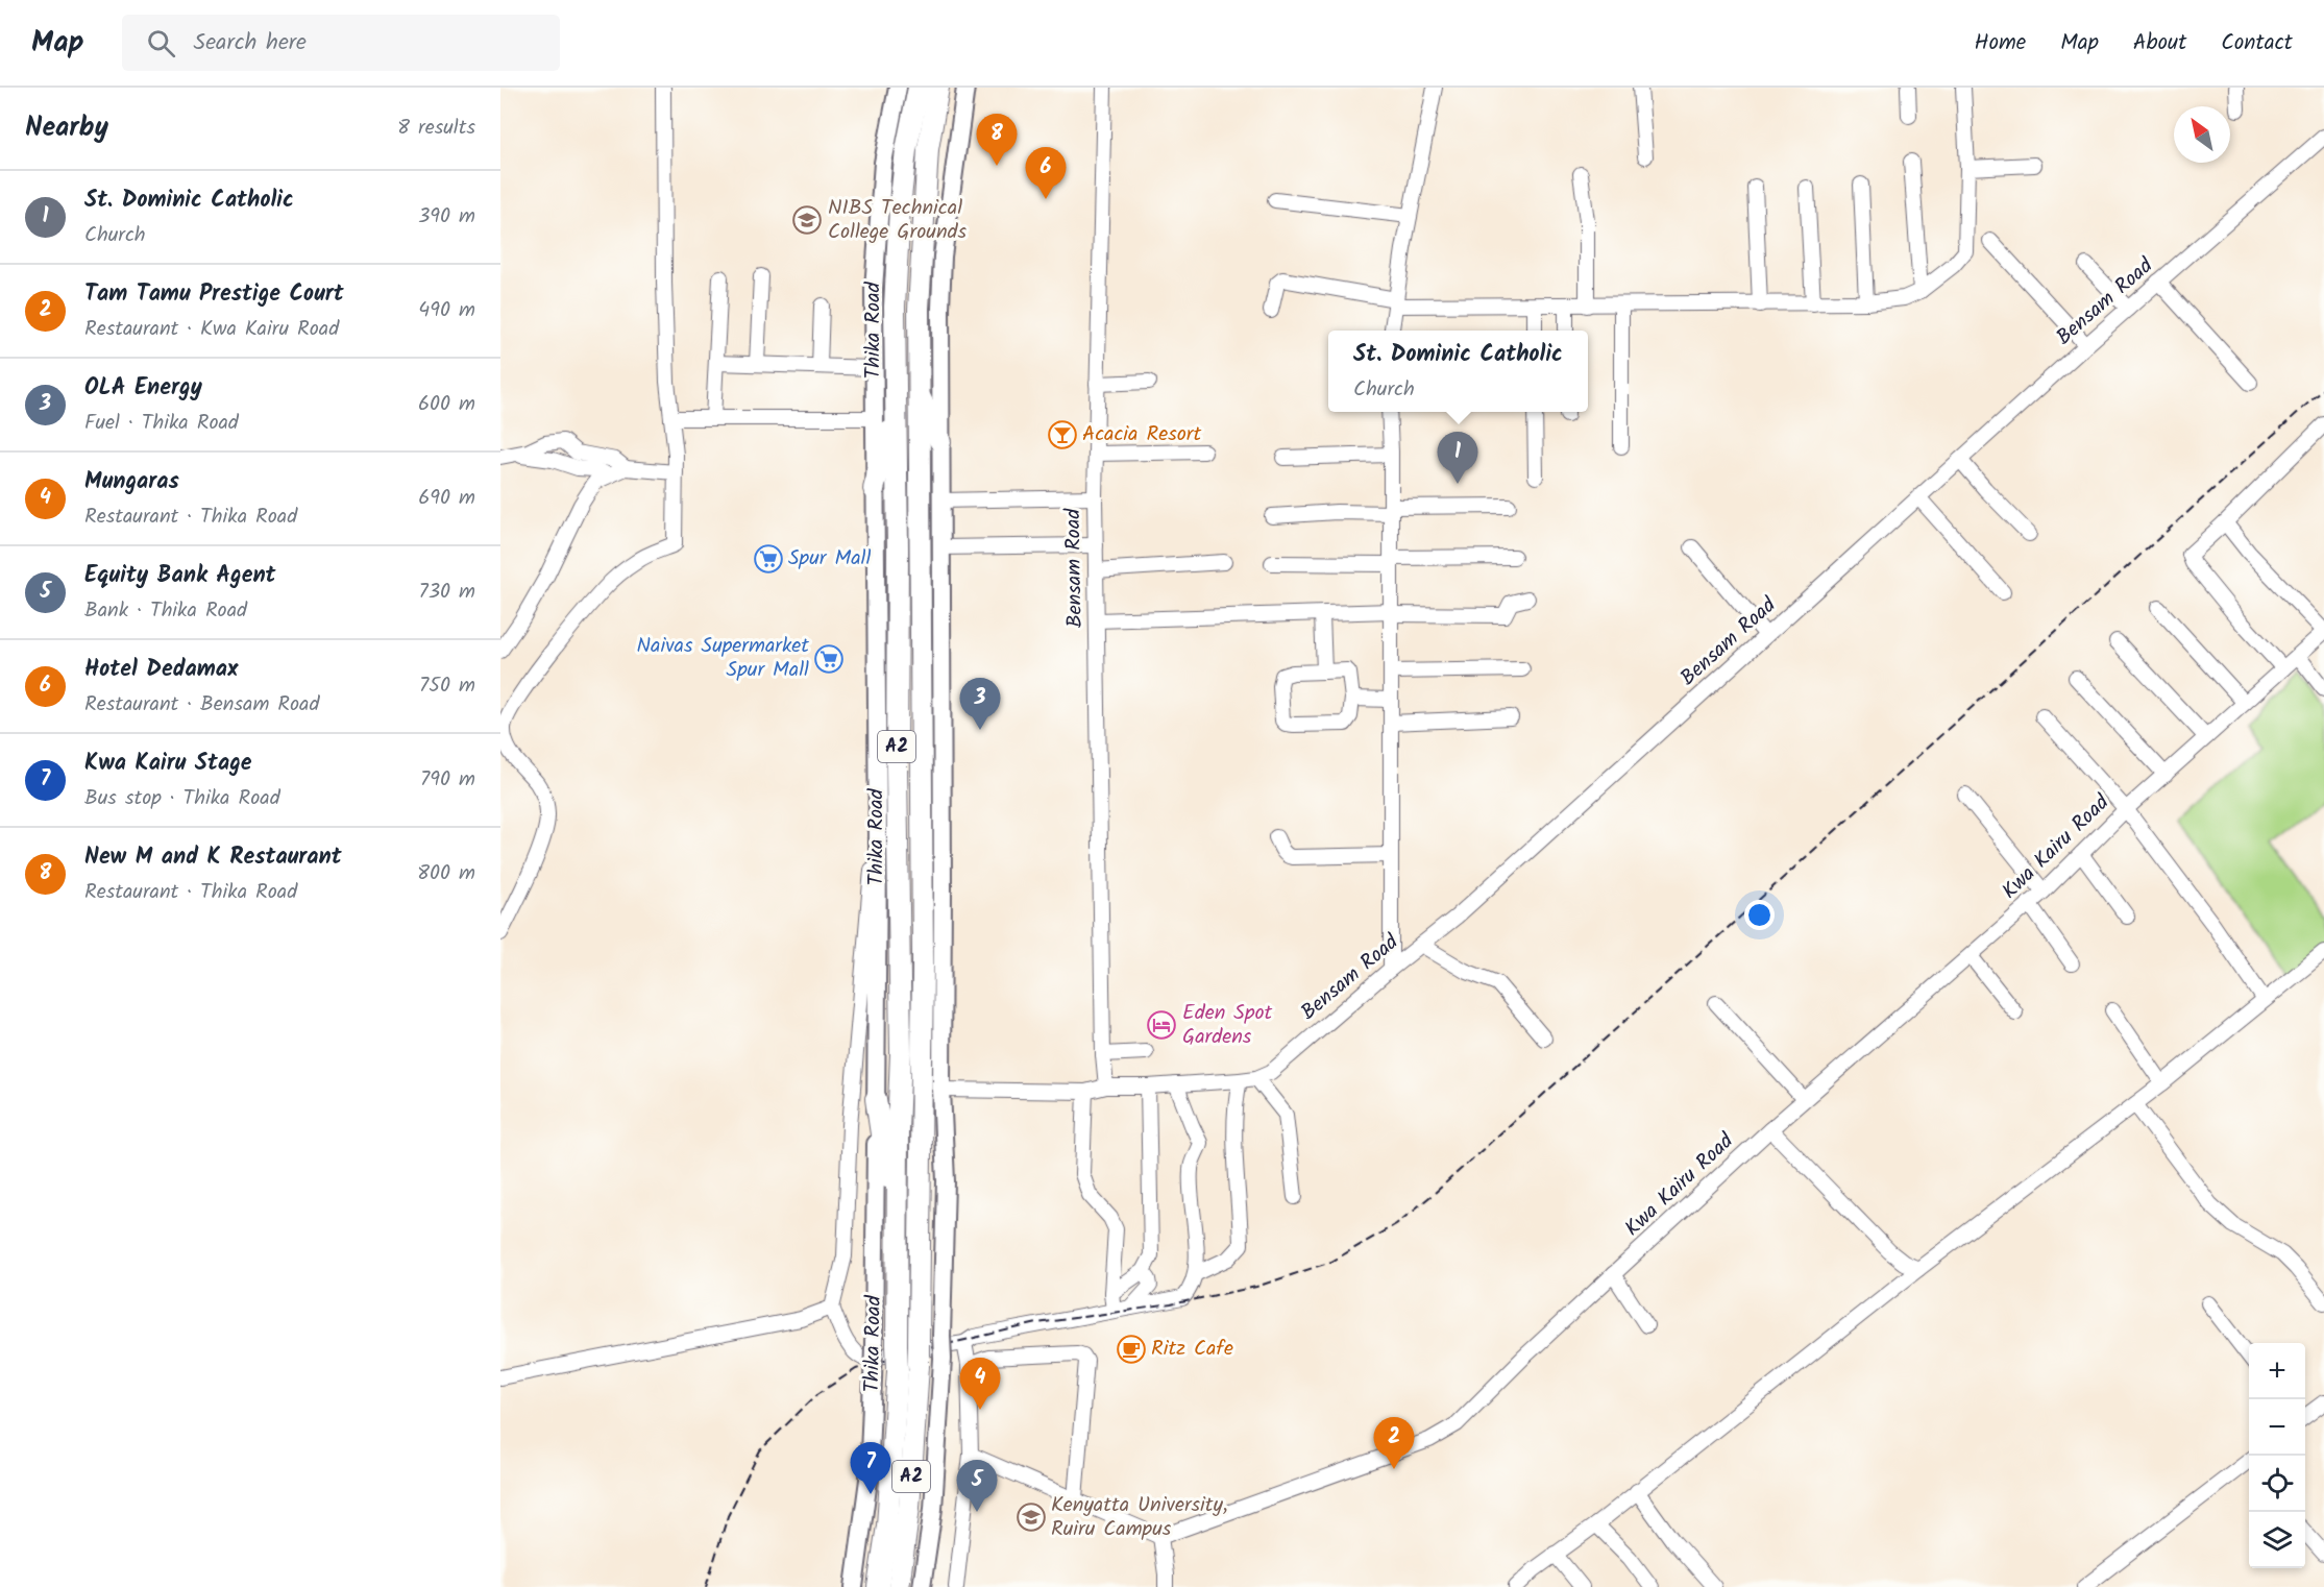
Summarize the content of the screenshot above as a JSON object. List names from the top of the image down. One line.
{"streets":{"highway":["Thika Road","A2"],"street":["Bensam Road","Kwa Kairu Road"]},"places":{"school or university":["NIBS Technical College Grounds","Kenyatta University, Ruiru Campus"],"bar":["Acacia Resort"],"supermarket":["Spur Mall","Naivas Supermarket Spur Mall"],"hotel":["Eden Spot Gardens"],"cafe":["Ritz Cafe"]},"north":"top left","page":{"header":"Map","search":"Search here","nav":["Home","Map","About","Contact"],"heading":["Nearby","8 results"],"pins":["8","6","1","3","4","2","7","5"],"list":[{"mark":"1","name":"St. Dominic Catholic","note":"Church","value":"390 m"},{"mark":"2","name":"Tam Tamu Prestige Court","note":"Restaurant · Kwa Kairu Road","value":"490 m"},{"mark":"3","name":"OLA Energy","note":"Fuel · Thika Road","value":"600 m"},{"mark":"4","name":"Mungaras","note":"Restaurant · Thika Road","value":"690 m"},{"mark":"5","name":"Equity Bank Agent","note":"Bank · Thika Road","value":"730 m"},{"mark":"6","name":"Hotel Dedamax","note":"Restaurant · Bensam Road","value":"750 m"},{"mark":"7","name":"Kwa Kairu Stage","note":"Bus stop · Thika Road","value":"790 m"},{"mark":"8","name":"New M and K Restaurant","note":"Restaurant · Thika Road","value":"800 m"}],"popup":["St. Dominic Catholic","Church"],"map_buttons":["+","−"]}}
